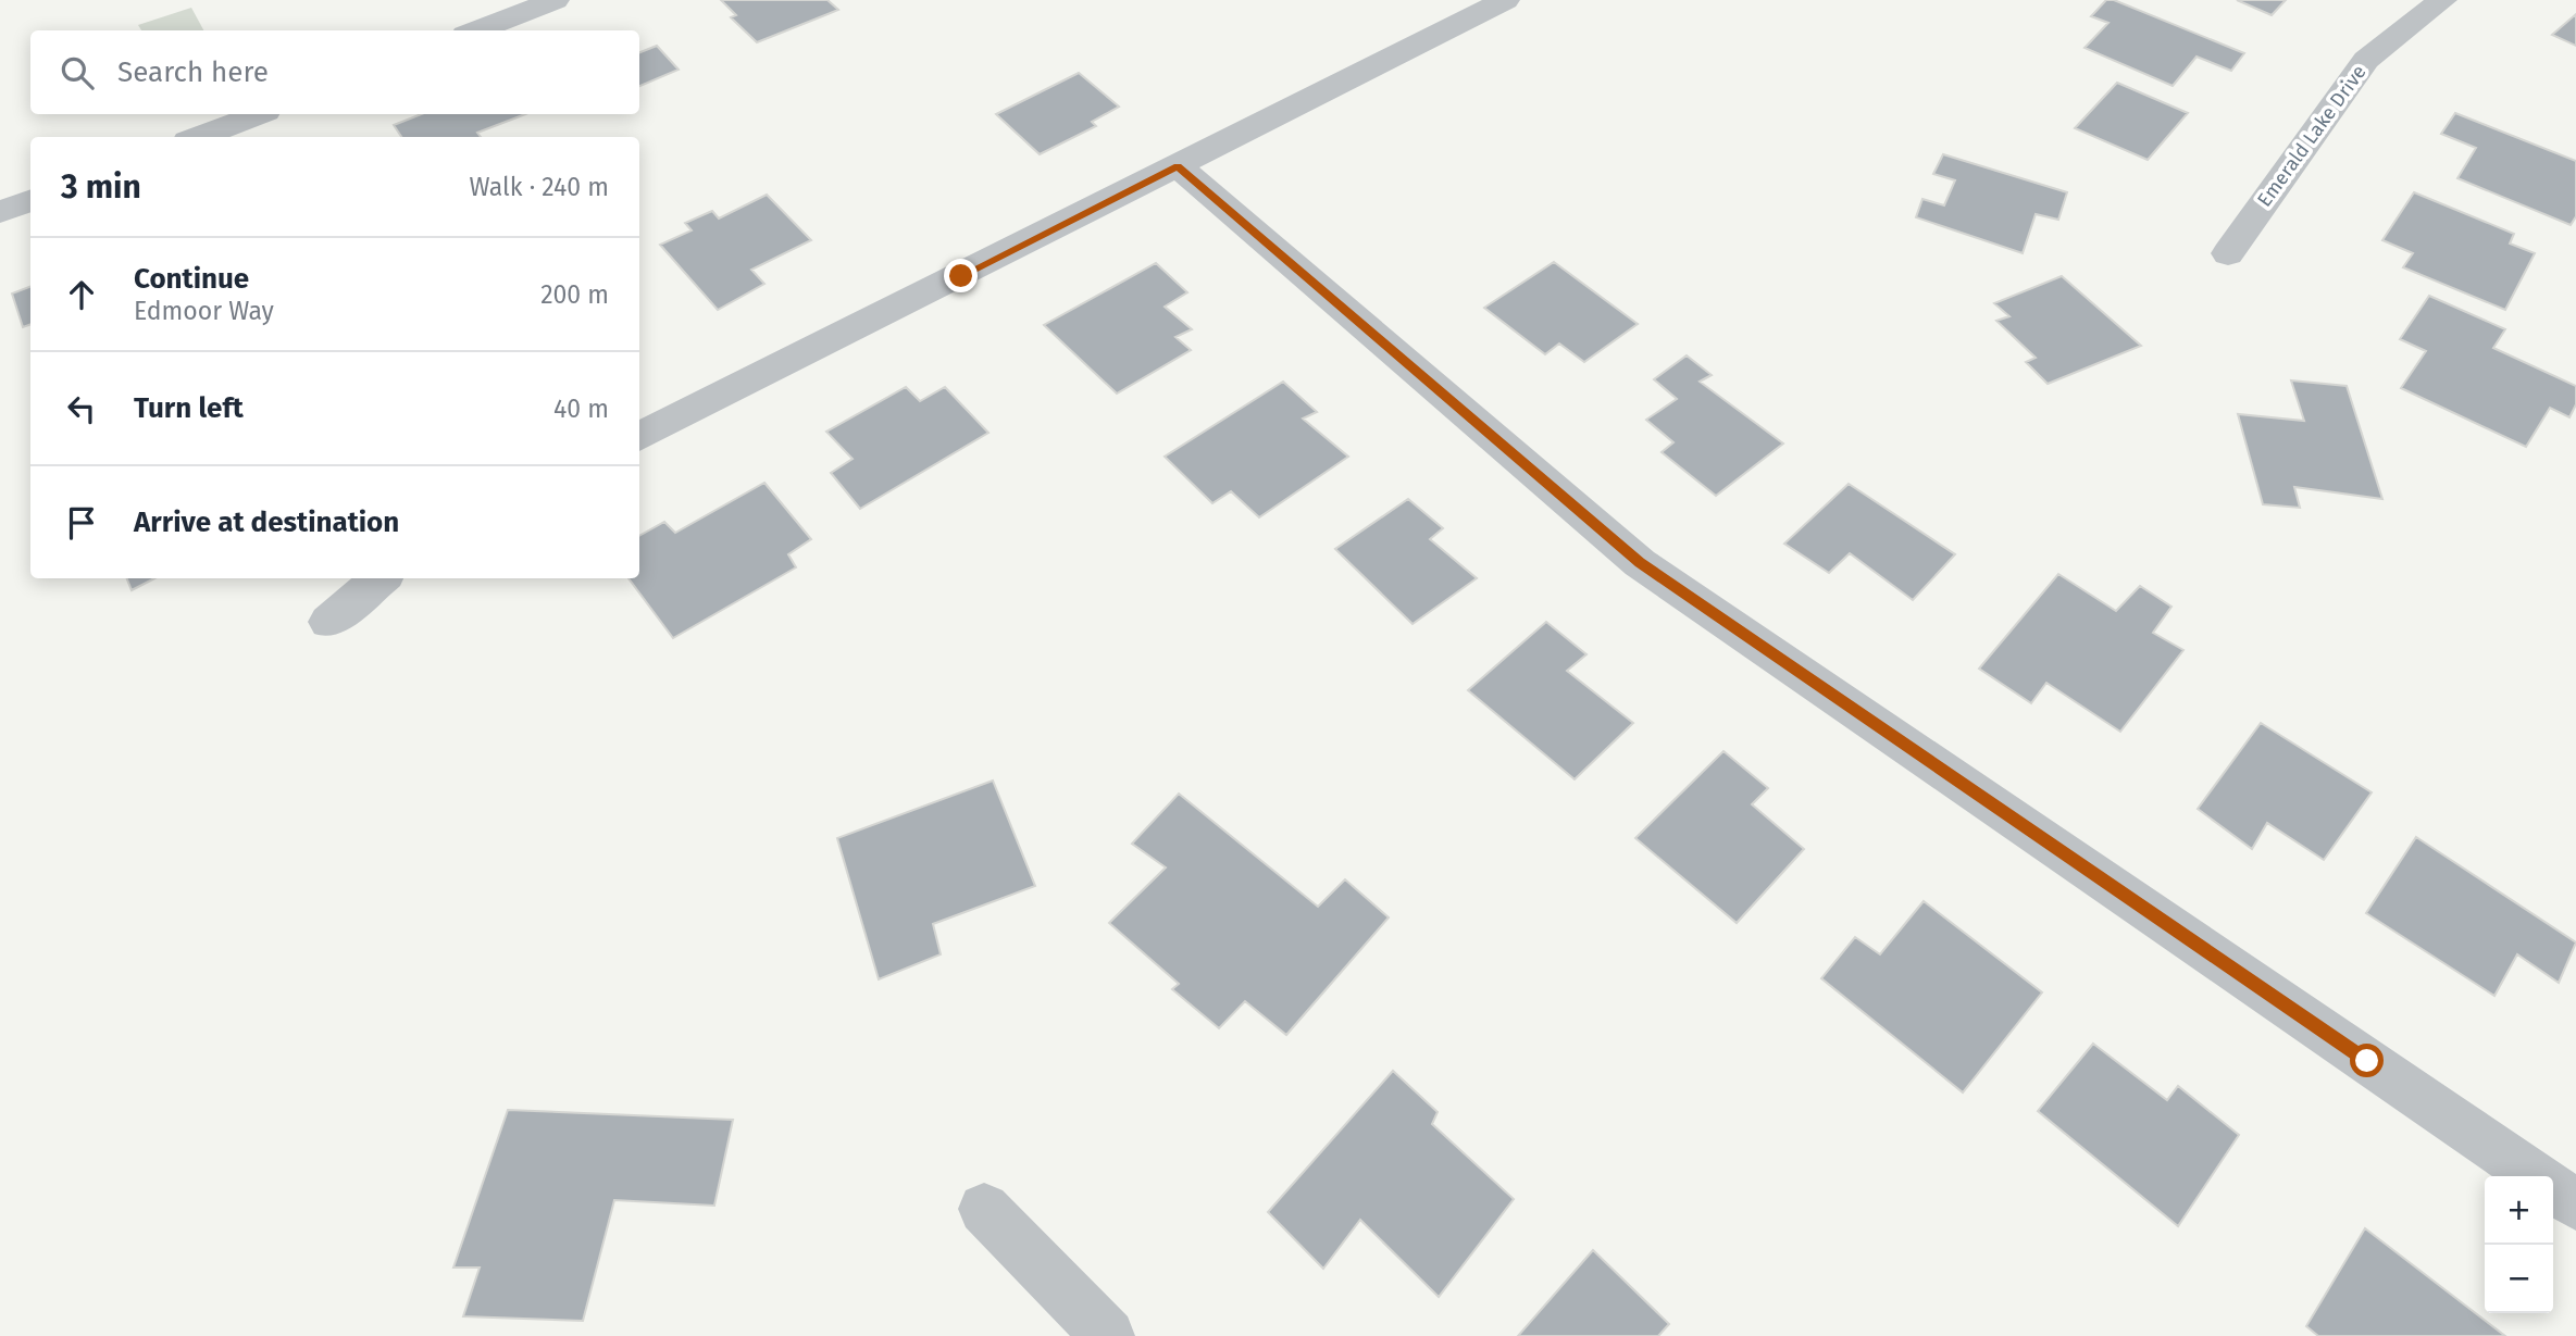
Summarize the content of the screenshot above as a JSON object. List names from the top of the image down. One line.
{"streets":{"street":["Emerald Lake Drive"]},"page":{"search":"Search here","heading":["3 min","Walk · 240 m"],"list":[["Continue","Edmoor Way","200 m"],["Turn left","40 m"],"Arrive at destination"],"map_buttons":["+","−"]}}
